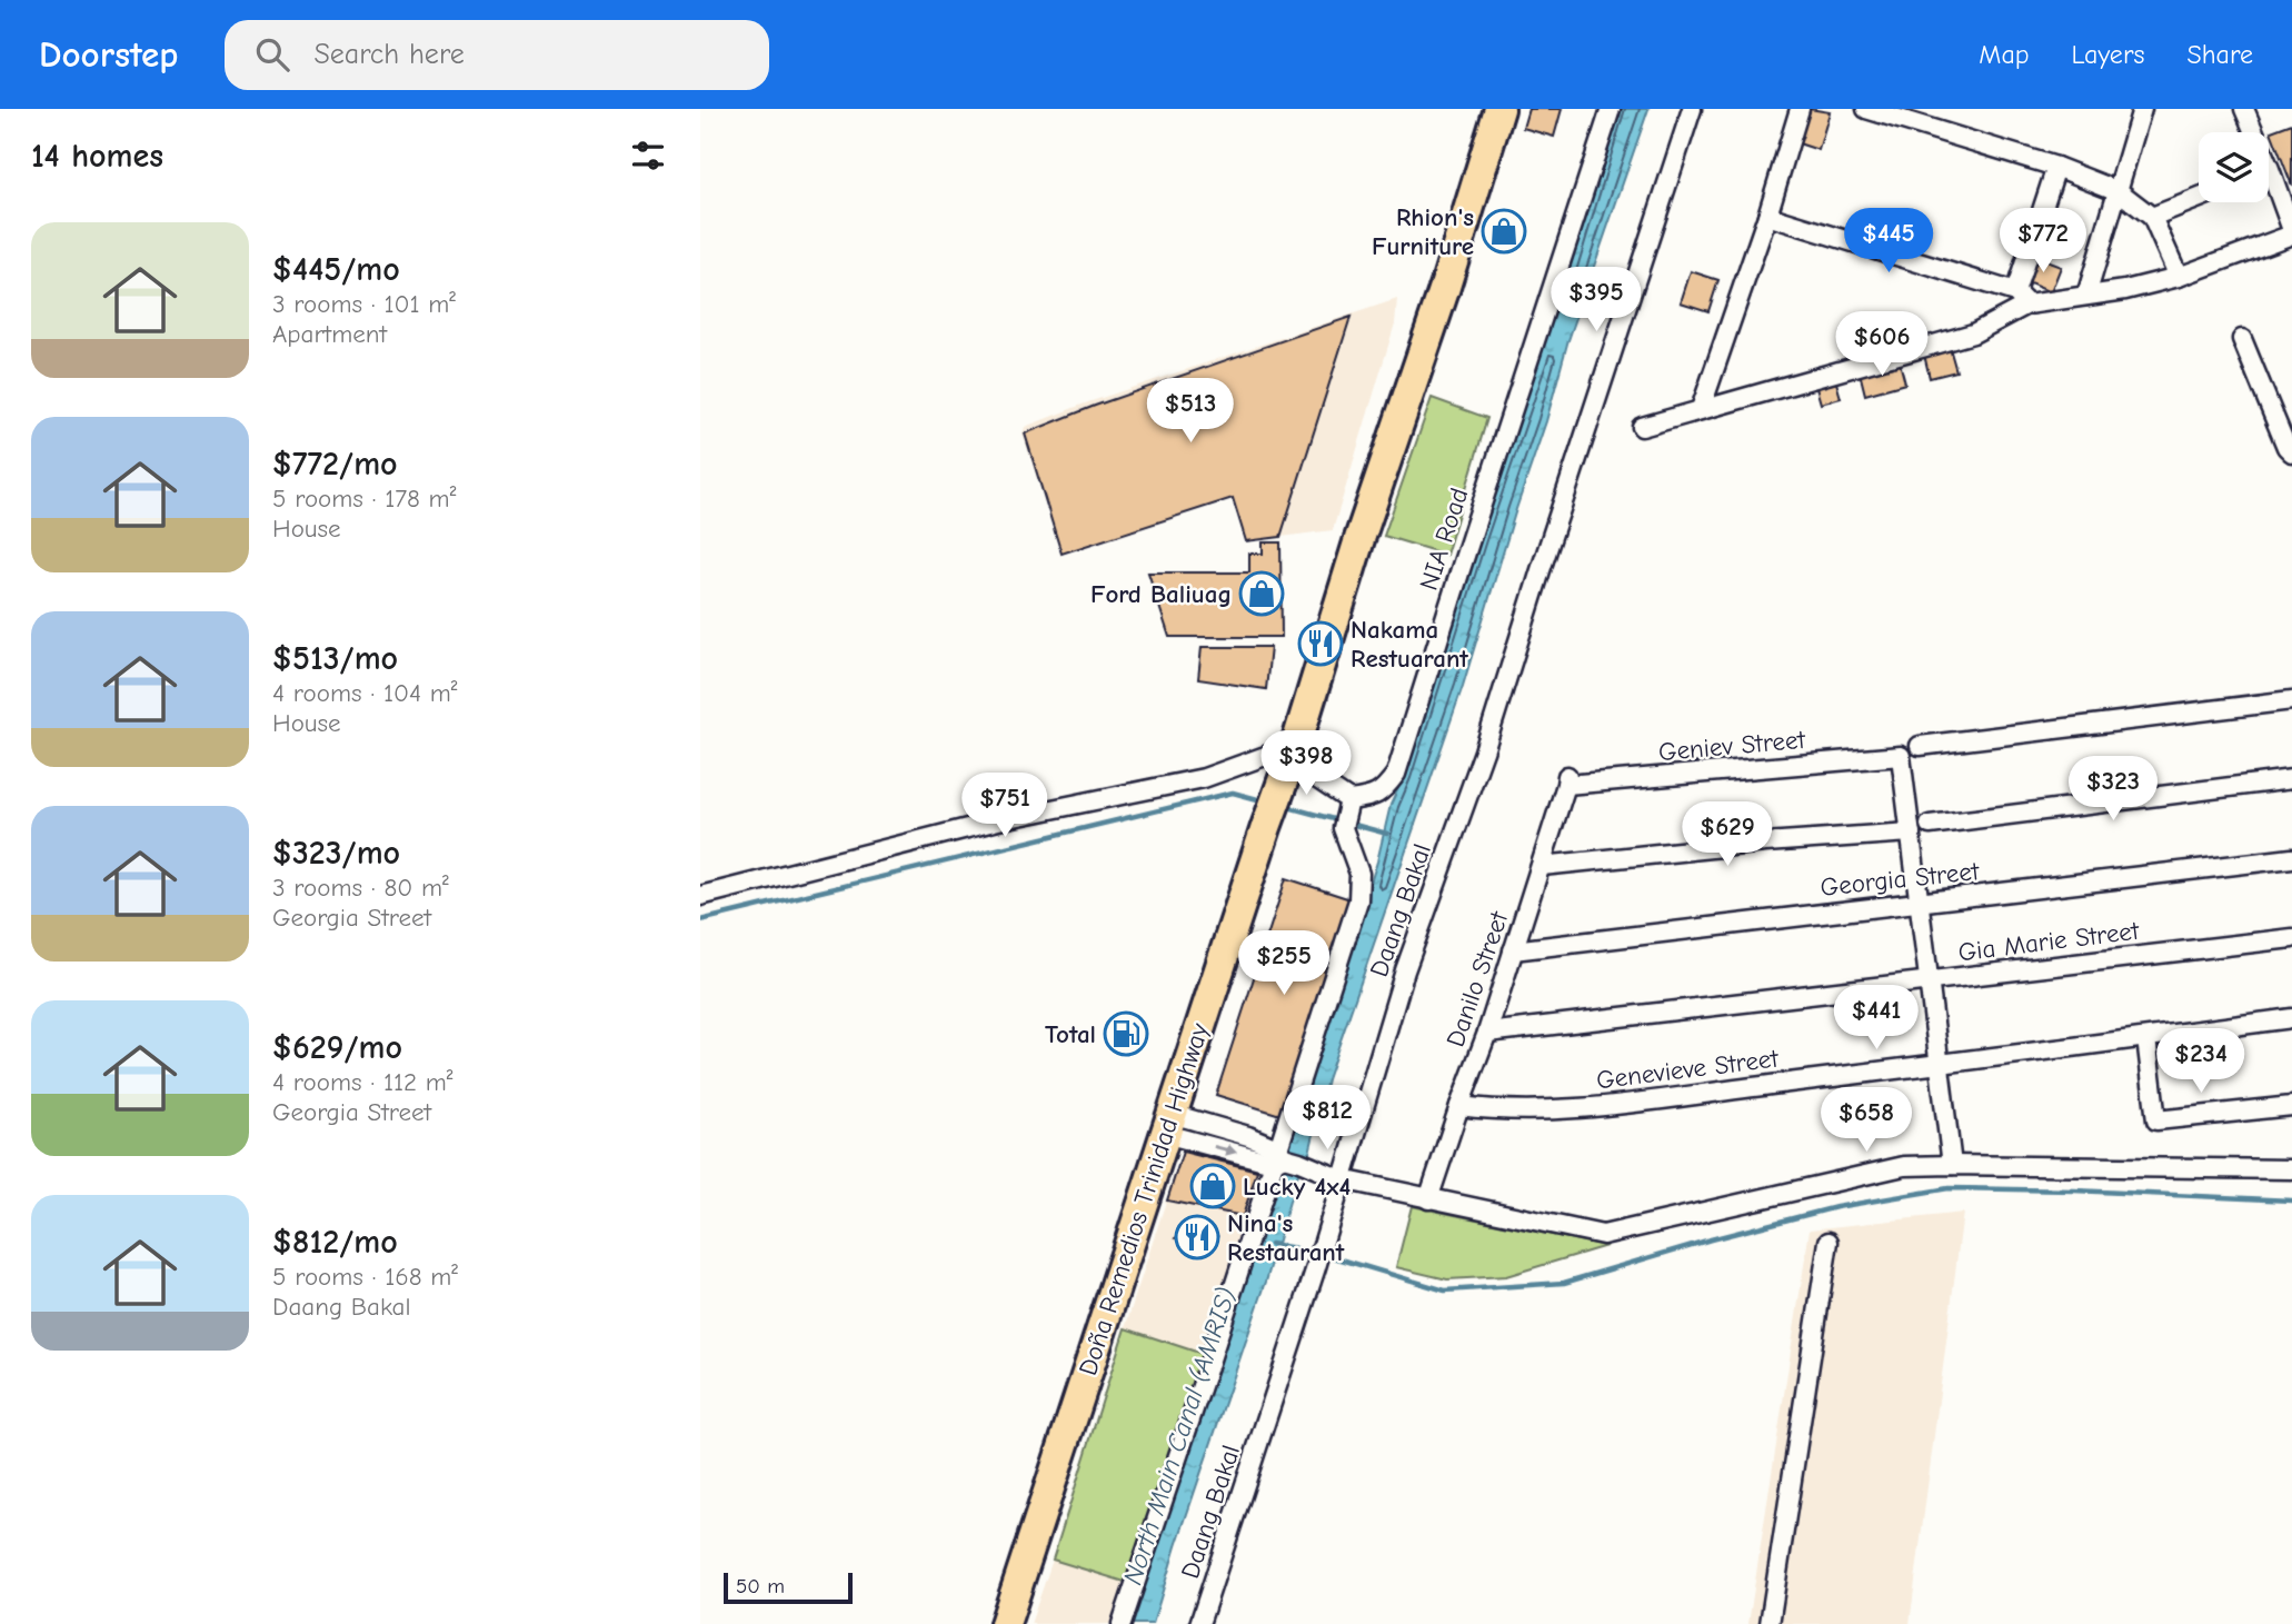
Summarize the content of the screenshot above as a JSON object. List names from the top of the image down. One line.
{"streets":{"highway":["Doña Remedios Trinidad Highway"],"street":["NIA Road","Geniev Street","Georgia Street","Daang Bakal","Gia Marie Street","Danilo Street","Genevieve Street"]},"crossings":[["Geniev Street","Danilo Street"],["Georgia Street","Danilo Street"],["Gia Marie Street","Danilo Street"],["Danilo Street","Genevieve Street"]],"water":["North Main Canal (AMRIS)"],"places":{"shop":["Rhion's Furniture","Ford Baliuag","Lucky 4x4"],"restaurant":["Nakama Restuarant","Nina's Restaurant"],"fuel station":["Total"]},"scale_bar":"50 m","page":{"header":"Doorstep","search":"Search here","nav":["Map","Layers","Share"],"heading":"14 homes","list":[{"name":"$445/mo","note":"3 rooms · 101 m² · Apartment"},{"name":"$772/mo","note":"5 rooms · 178 m² · House"},{"name":"$513/mo","note":"4 rooms · 104 m² · House"},{"name":"$323/mo","note":"3 rooms · 80 m² · Georgia Street"},{"name":"$629/mo","note":"4 rooms · 112 m² · Georgia Street"},{"name":"$812/mo","note":"5 rooms · 168 m² · Daang Bakal"}],"price":["$445","$772","$395","$606","$513","$398","$323","$751","$629","$255","$441","$234","$812","$658"],"scale":"50 m"}}
